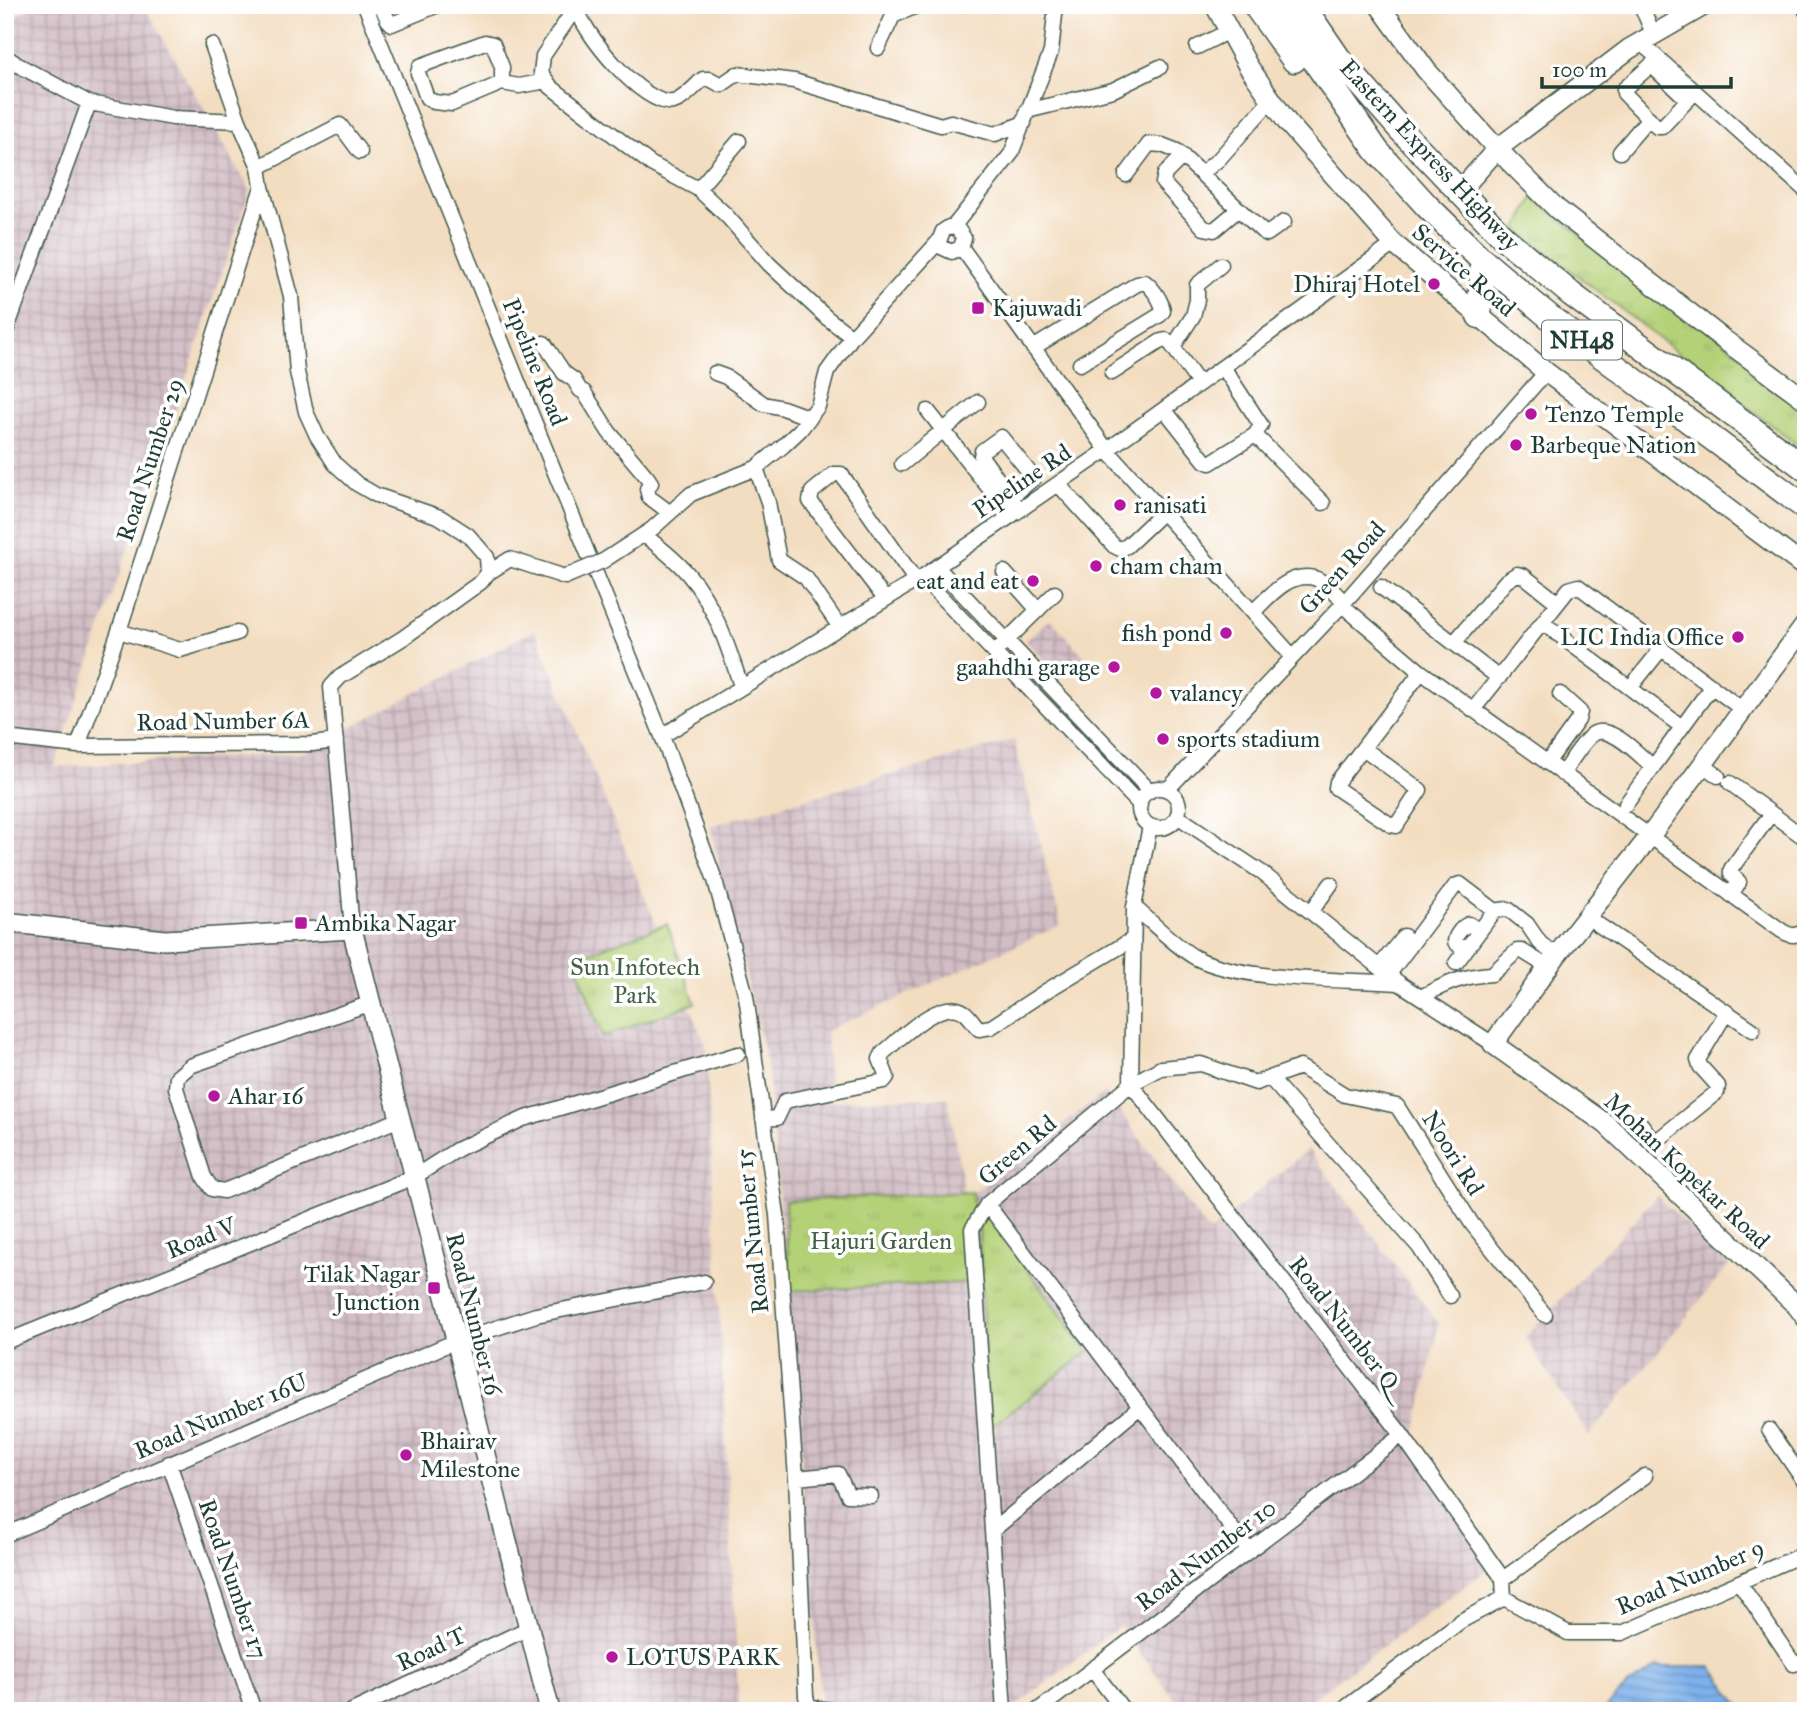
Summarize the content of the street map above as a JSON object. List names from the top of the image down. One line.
{"streets":{"highway":["Eastern Express Highway","NH48"],"street":["Service Road","Pipeline Road","Road Number 29","Pipeline Rd","Green Road","Road Number 6A","Green Rd","Noori Rd","Mohan Kopekar Road","Road Number 15","Road V","Road Number 16","Road Number Q","Road Number 16U","Road Number 10","Road Number 9","Road Number 17","Road T"]},"crossings":[["Service Road","Pipeline Rd"],["Service Road","Green Road"],["Pipeline Road","Pipeline Rd"],["Pipeline Road","Road Number 15"],["Road Number 29","Road Number 6A"],["Pipeline Rd","Road Number 15"],["Road Number 6A","Road Number 16"],["Green Rd","Noori Rd"],["Green Rd","Road Number Q"],["Noori Rd","Road Number Q"],["Road V","Road Number 16"],["Road Number 16","Road Number 16U"],["Road Number 16","Road T"],["Road Number Q","Road Number 10"],["Road Number 16U","Road Number 17"]],"parks":["Sun Infotech Park","Hajuri Garden"],"places":{"other":["Dhiraj Hotel","Tenzo Temple","Barbeque Nation","ranisati","cham cham","eat and eat","fish pond","LIC India Office","gaahdhi garage","valancy","sports stadium","Ahar 16","Bhairav Milestone","LOTUS PARK"],"transit":["Kajuwadi","Ambika Nagar","Tilak Nagar Junction"]},"scale_bar":"100 m"}
